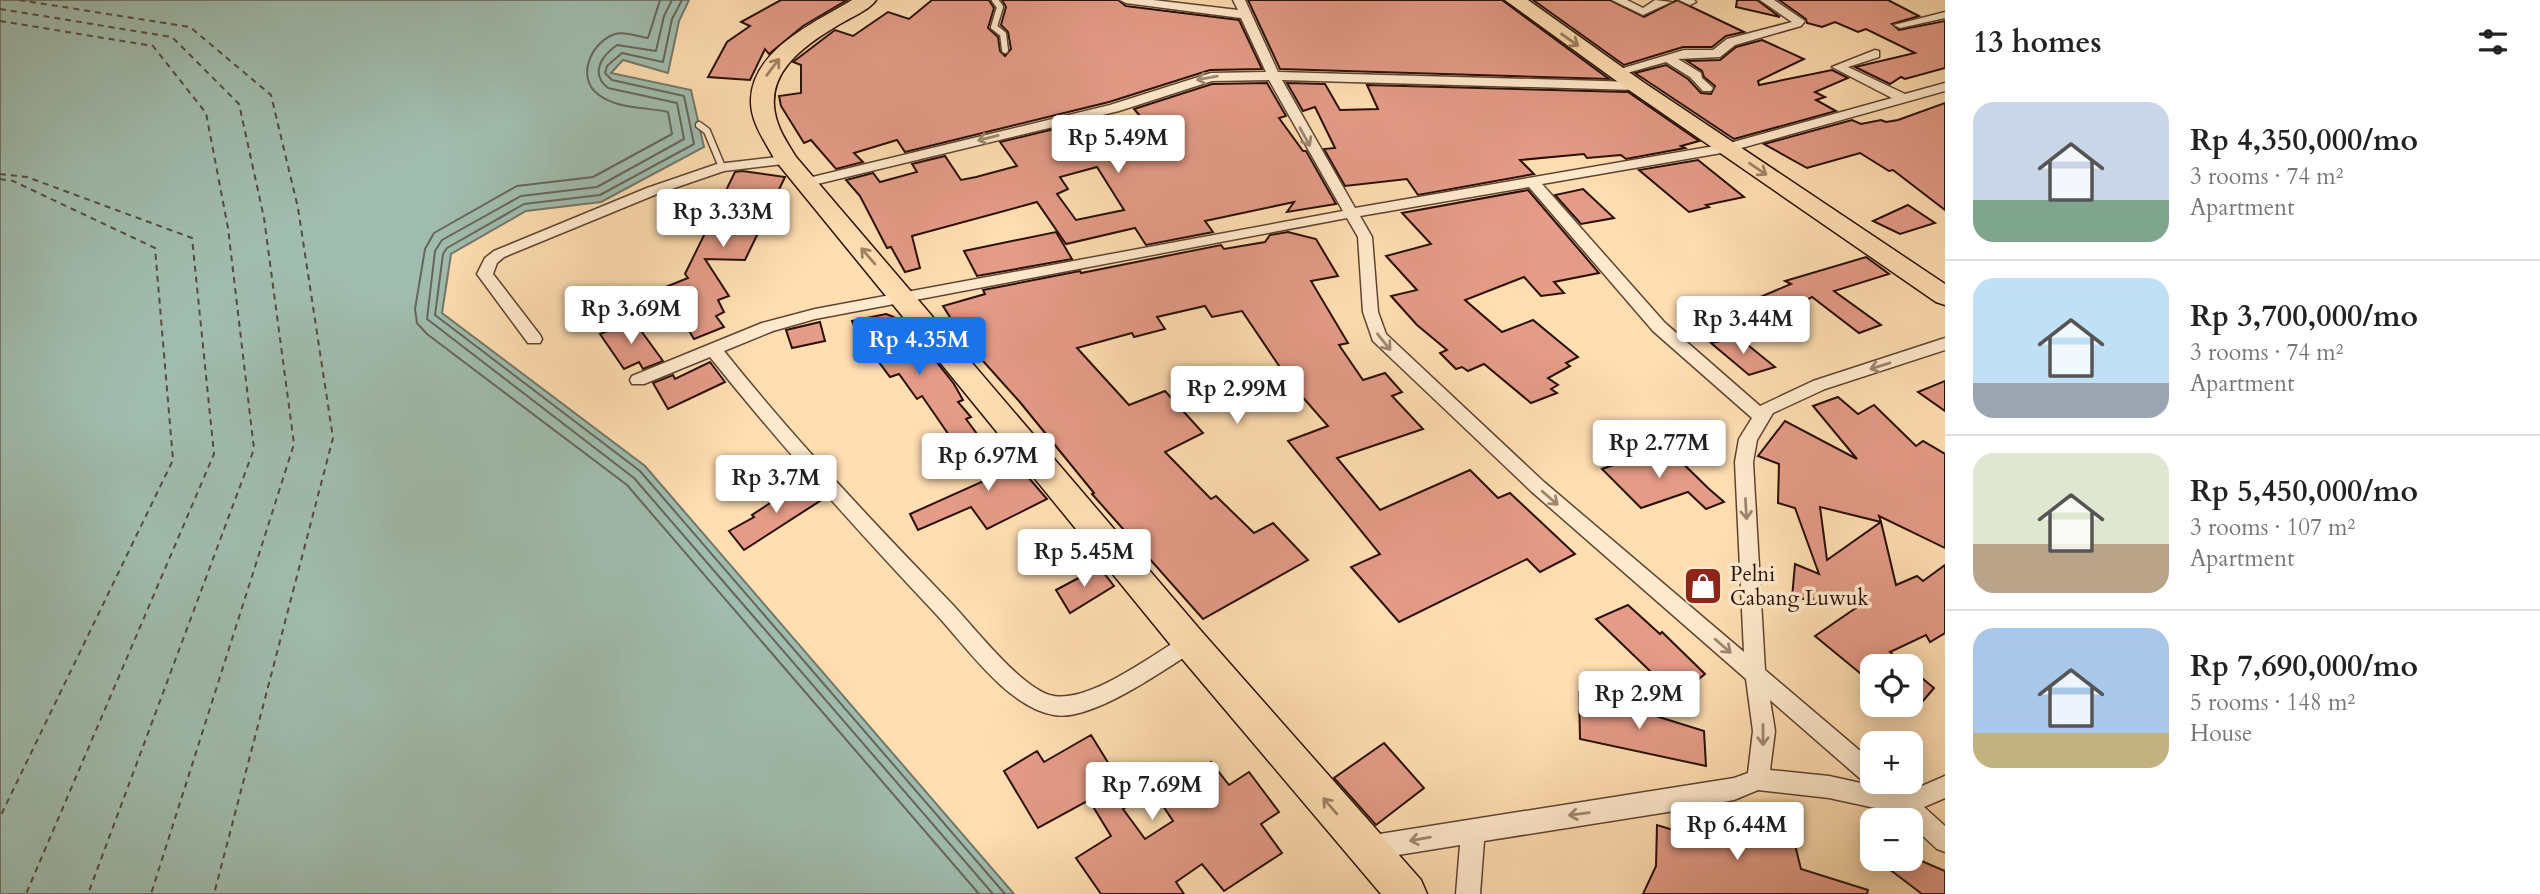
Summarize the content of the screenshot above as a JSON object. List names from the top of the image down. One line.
{"places":{"shop":["Pelni Cabang Luwuk"]},"page":{"heading":"13 homes","list":[{"name":"Rp 4,350,000/mo","note":"3 rooms · 74 m² · Apartment"},{"name":"Rp 3,700,000/mo","note":"3 rooms · 74 m² · Apartment"},{"name":"Rp 5,450,000/mo","note":"3 rooms · 107 m² · Apartment"},{"name":"Rp 7,690,000/mo","note":"5 rooms · 148 m² · House"}],"price":["Rp 5.49M","Rp 3.33M","Rp 3.69M","Rp 3.44M","Rp 4.35M","Rp 2.99M","Rp 2.77M","Rp 6.97M","Rp 3.7M","Rp 5.45M","Rp 2.9M","Rp 7.69M","Rp 6.44M"],"map_buttons":["+","−"]}}
